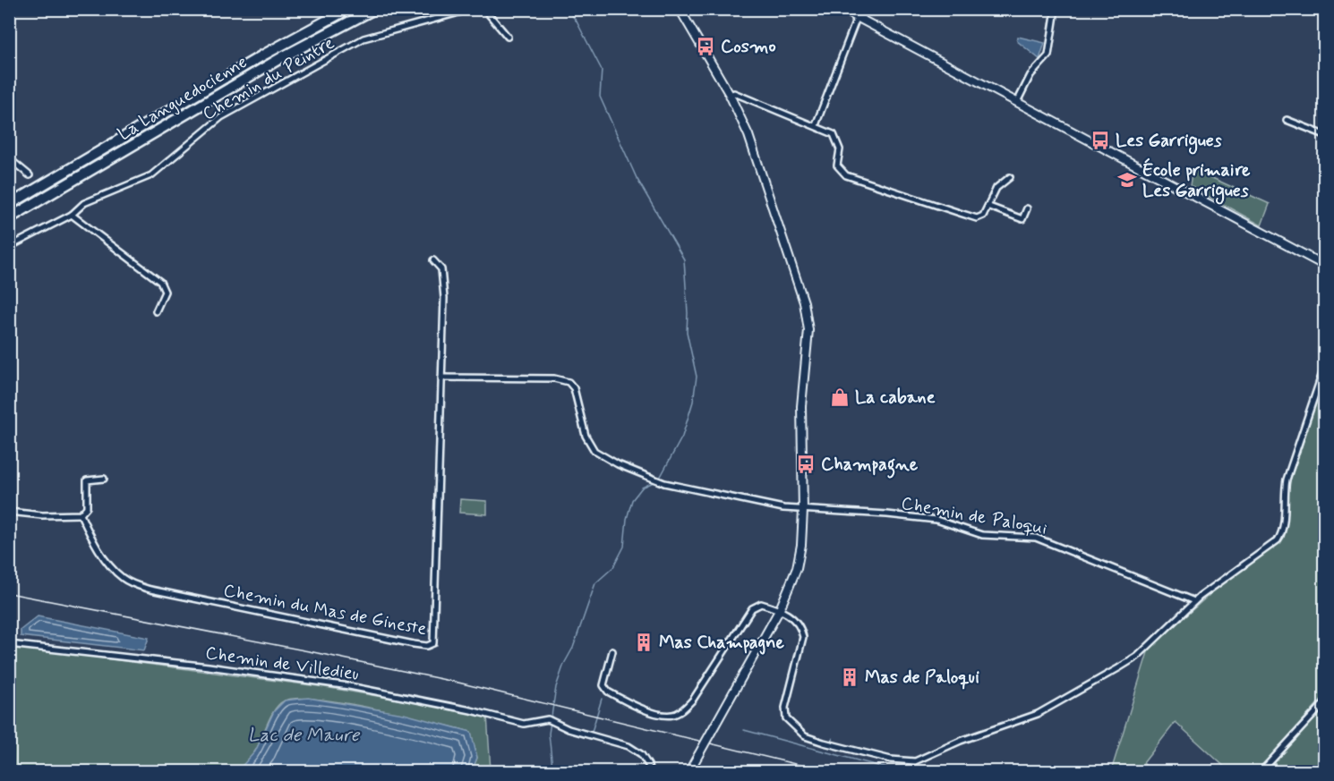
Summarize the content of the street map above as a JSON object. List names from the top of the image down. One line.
{"streets":{"highway":["La Languedocienne"],"street":["Chemin du Peintre","Chemin de Paloqui","Chemin du Mas de Gineste","Chemin de Villedieu"]},"crossings":[["Chemin de Paloqui","Chemin du Mas de Gineste"]],"water":["Lac de Maure"],"places":{"bus stop":["Cosmo","Les Garrigues","Champagne"],"school or university":["École primaire Les Garrigues"],"shop":["La cabane"],"building":["Mas Champagne","Mas de Paloqui"]}}
